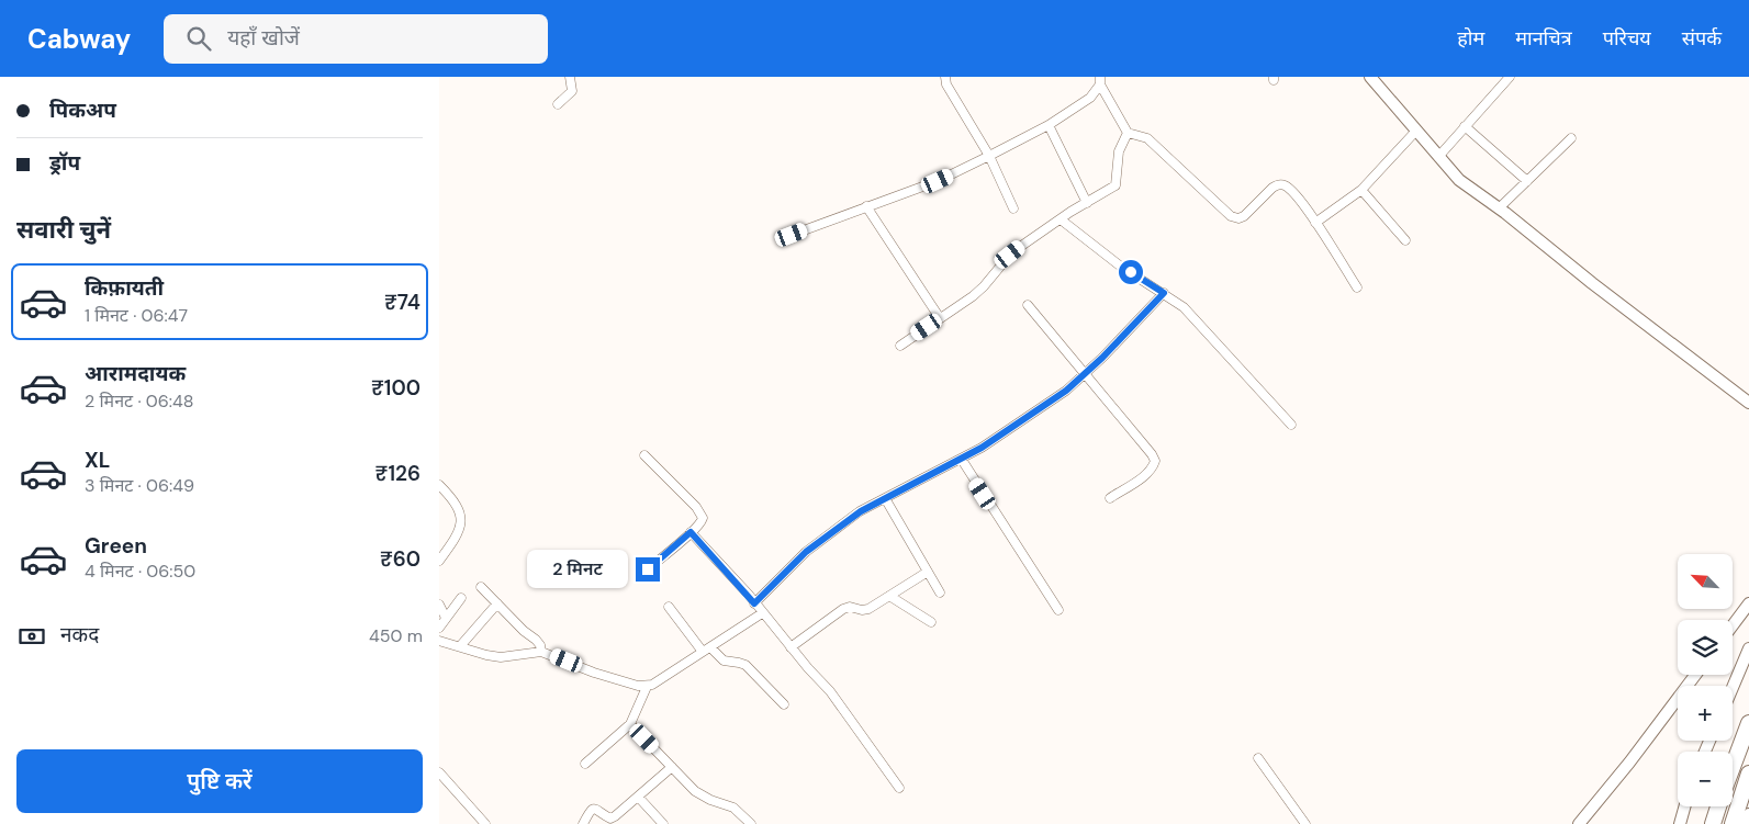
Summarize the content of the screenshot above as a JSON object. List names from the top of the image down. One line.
{"north":"top left","page":{"header":"Cabway","search":"यहाँ खोजें","nav":["होम","मानचित्र","परिचय","संपर्क"],"banner":["पिकअप","ड्रॉप"],"heading":"सवारी चुनें","list":[{"name":"किफ़ायती","note":"1 मिनट · 06:47","value":"₹74"},{"name":"आरामदायक","note":"2 मिनट · 06:48","value":"₹100"},{"name":"XL","note":"3 मिनट · 06:49","value":"₹126"},{"name":"Green","note":"4 मिनट · 06:50","value":"₹60"}],"bubble":"2 मिनट","map_buttons":["+","−"],"pay":["नकद","450 m"],"buttons":"पुष्टि करें"}}
